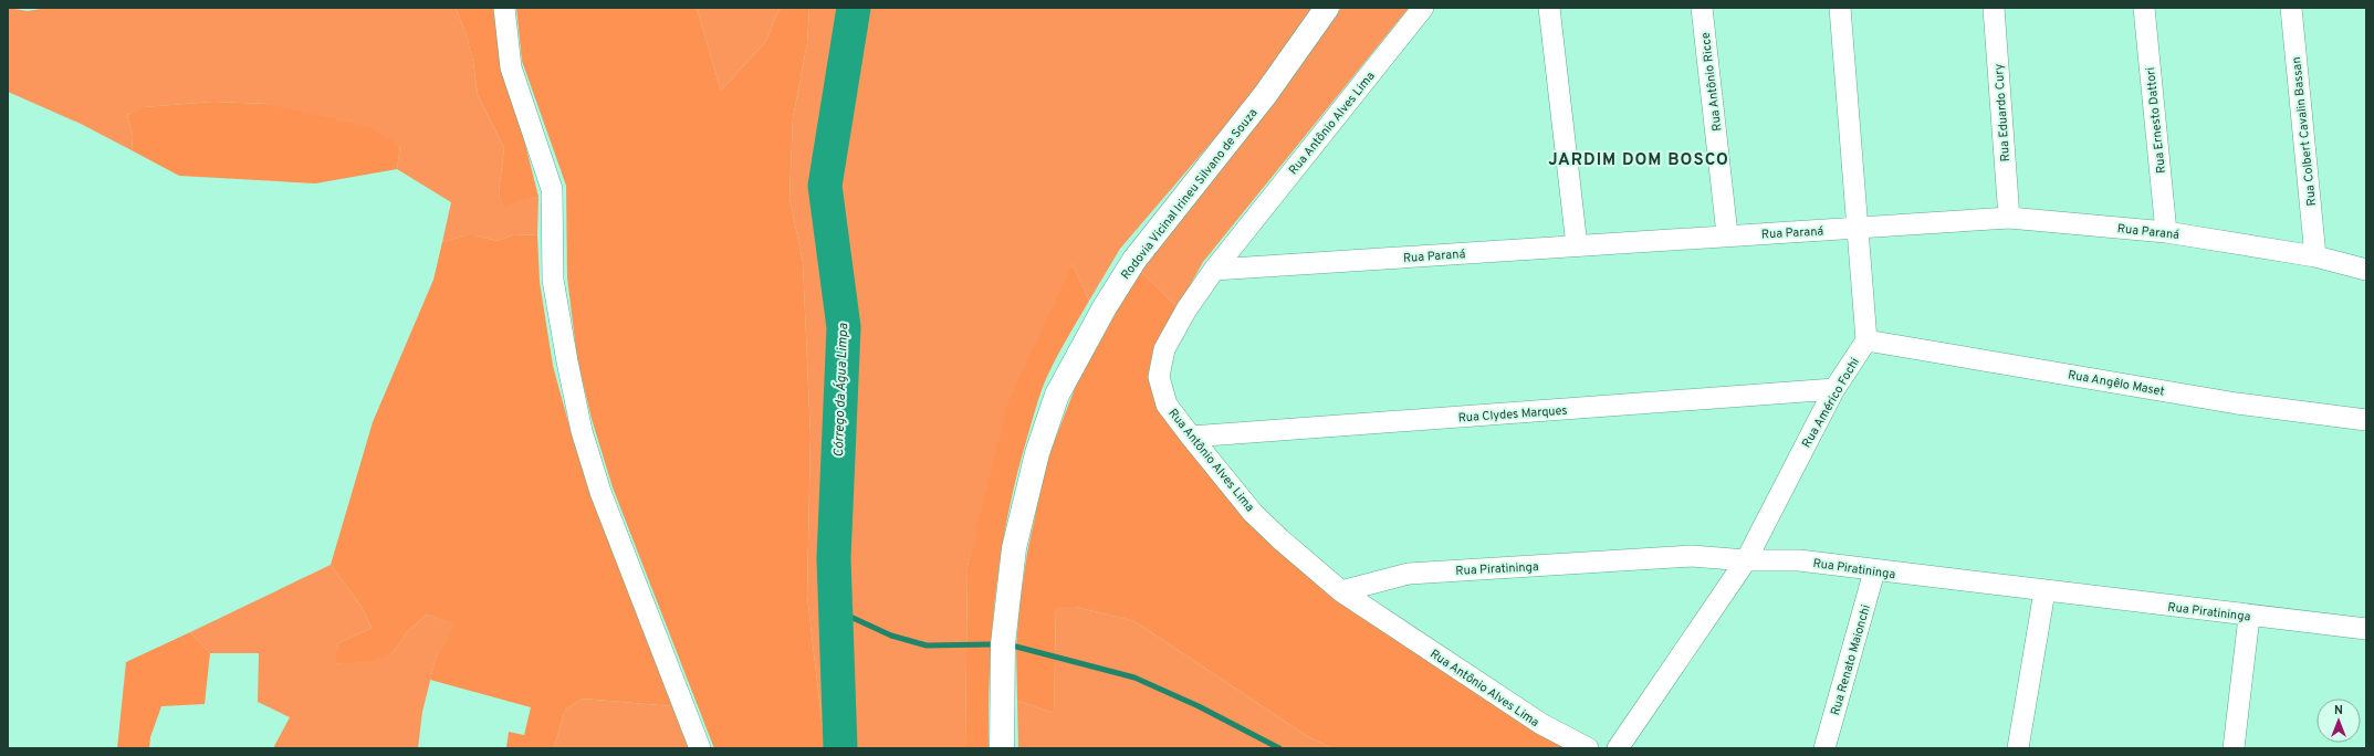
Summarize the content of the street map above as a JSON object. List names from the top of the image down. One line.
{"streets":{"main road":["Rodovia Vicinal Irineu Silvano de Souza"],"street":["Rua Antônio Ricce","Rua Eduardo Cury","Rua Ernesto Dattori","Rua Antônio Alves Lima","Rua Colbert Cavalin Bassan","Rua Paraná","Rua Angêlo Maset","Rua Américo Fochi","Rua Clydes Marques","Rua Piratininga","Rua Renato Maionchi"]},"crossings":[["Rua Antônio Ricce","Rua Paraná"],["Rua Eduardo Cury","Rua Paraná"],["Rua Ernesto Dattori","Rua Paraná"],["Rua Antônio Alves Lima","Rua Paraná"],["Rua Antônio Alves Lima","Rua Clydes Marques"],["Rua Antônio Alves Lima","Rua Piratininga"],["Rua Colbert Cavalin Bassan","Rua Paraná"],["Rua Angêlo Maset","Rua Américo Fochi"],["Rua Américo Fochi","Rua Clydes Marques"],["Rua Américo Fochi","Rua Piratininga"],["Rua Piratininga","Rua Renato Maionchi"]],"districts":["JARDIM DOM BOSCO"],"water":["Córrego da Água Limpa"],"north":"top"}
